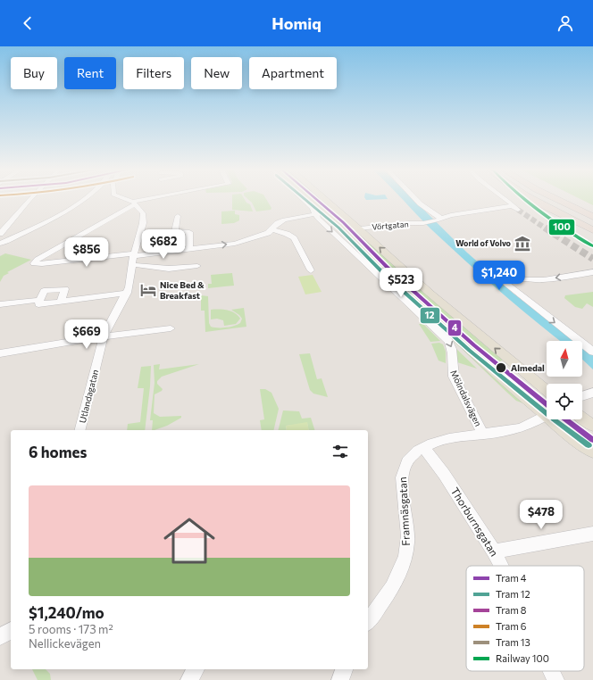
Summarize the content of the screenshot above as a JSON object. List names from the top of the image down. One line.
{"streets":{"main road":["Mölndalsvägen"],"street":["Vörtgatan","Utlandagatan","Framnäsgatan","Thorburnsgatan"]},"crossings":[["Vörtgatan","Mölndalsvägen"],["Mölndalsvägen","Framnäsgatan"],["Framnäsgatan","Thorburnsgatan"]],"places":{"museum":["World of Volvo"],"hotel":["Nice Bed & Breakfast"],"other":["Almedal"]},"lines":["tram line 4","tram line 12","rail line 100"],"legend":["Tram 4","Tram 12","Tram 8","Tram 6","Tram 13","Railway 100"],"north":"top","page":{"header":"Homiq","chip":["Buy","Rent","Filters","New","Apartment"],"price":["$682","$856","$1,240","$523","$669","$478"],"heading":"6 homes","list":[{"name":"$1,240/mo","note":"5 rooms · 173 m² · Nellickevägen"}]}}
